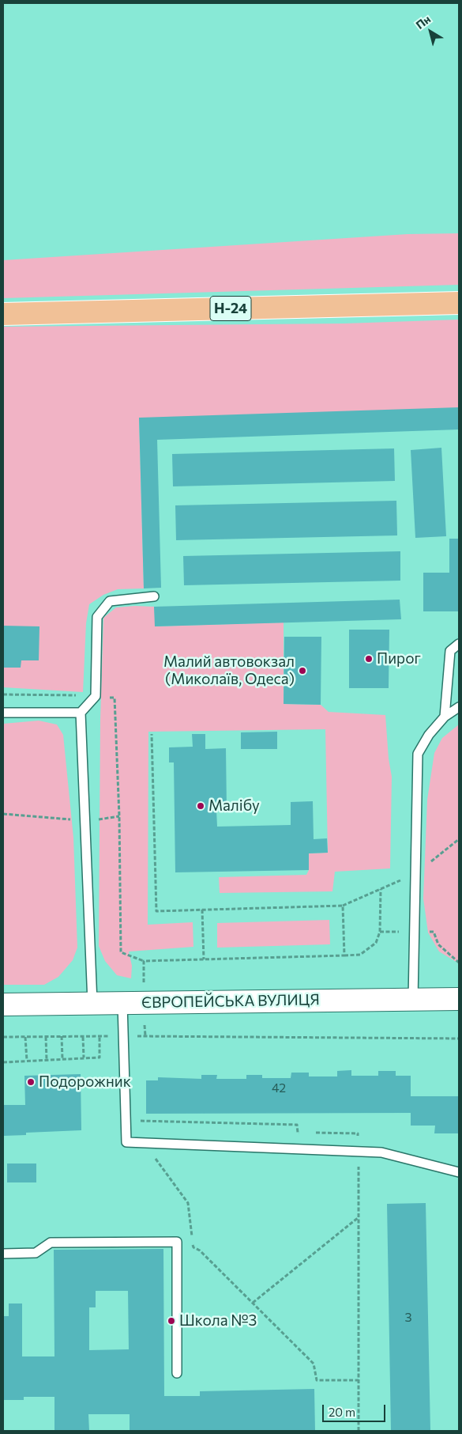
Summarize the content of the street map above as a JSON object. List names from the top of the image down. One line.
{"streets":{"main road":["Н-24"],"street":["ЄВРОПЕЙСЬКА ВУЛИЦЯ"]},"places":["Пирог","Малий автовокзал (Миколаїв, Одеса)","Малібу","Подорожник","Школа №3"],"house_numbers":["42","3"],"scale_bar":"20 m","north":"top left"}
